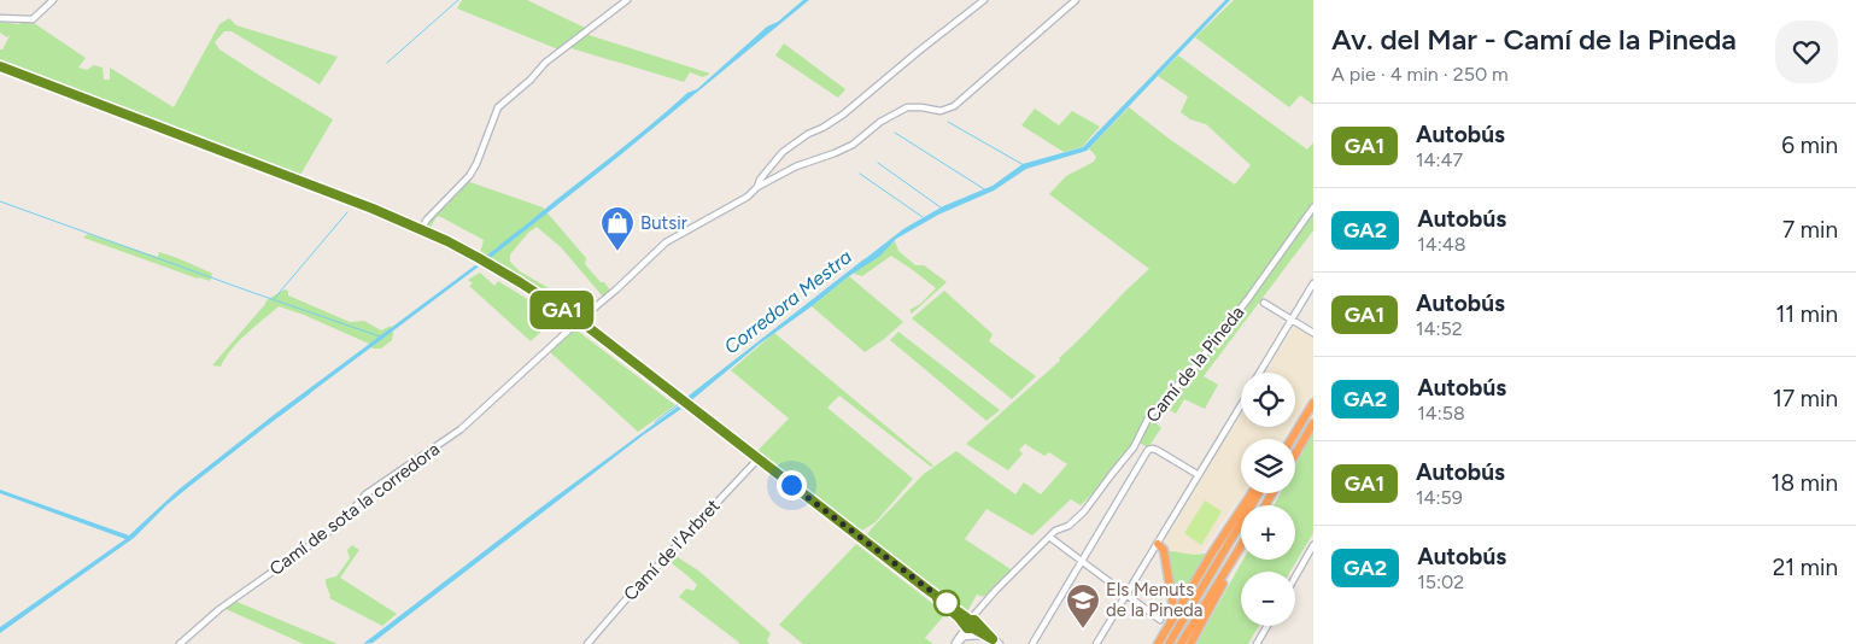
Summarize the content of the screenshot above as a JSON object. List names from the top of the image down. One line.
{"streets":{"street":["Camí de la Pineda","Camí de sota la corredora","Camí de l'Arbret"]},"water":["Corredora Mestra"],"places":{"shop":["Butsir"],"school or university":["Els Menuts de la Pineda"]},"lines":["bus line GA1"],"page":{"on_map":"GA1","heading":["Av. del Mar - Camí de la Pineda","A pie · 4 min · 250 m"],"list":[{"mark":"GA1","name":"Autobús","note":"14:47","value":"6 min"},{"mark":"GA2","name":"Autobús","note":"14:48","value":"7 min"},{"mark":"GA1","name":"Autobús","note":"14:52","value":"11 min"},{"mark":"GA2","name":"Autobús","note":"14:58","value":"17 min"},{"mark":"GA1","name":"Autobús","note":"14:59","value":"18 min"},{"mark":"GA2","name":"Autobús","note":"15:02","value":"21 min"}],"map_buttons":["+","−"]}}
